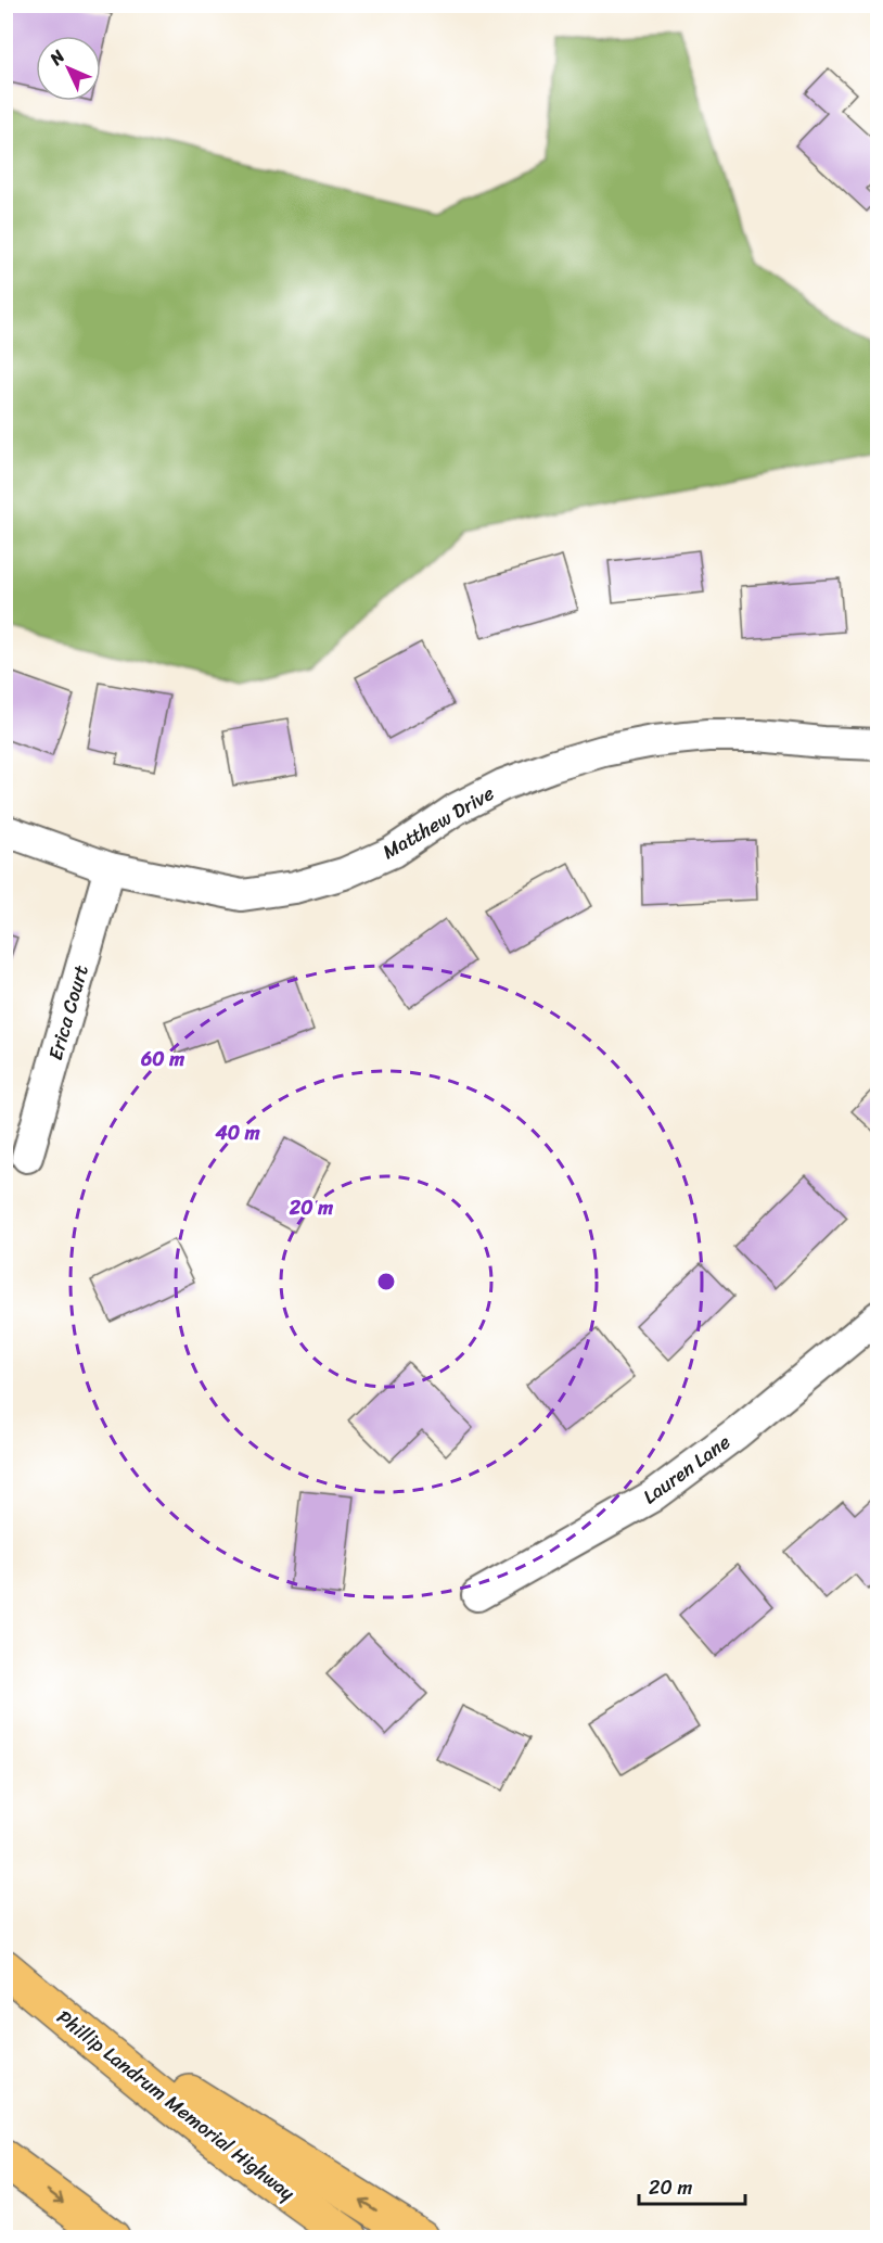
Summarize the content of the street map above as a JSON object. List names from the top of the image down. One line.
{"streets":{"highway":["Phillip Landrum Memorial Highway"],"street":["Matthew Drive","Erica Court","Lauren Lane"]},"crossings":[["Matthew Drive","Erica Court"]],"scale_bar":"20 m","north":"top left","rings":["60 m","40 m","20 m"]}
